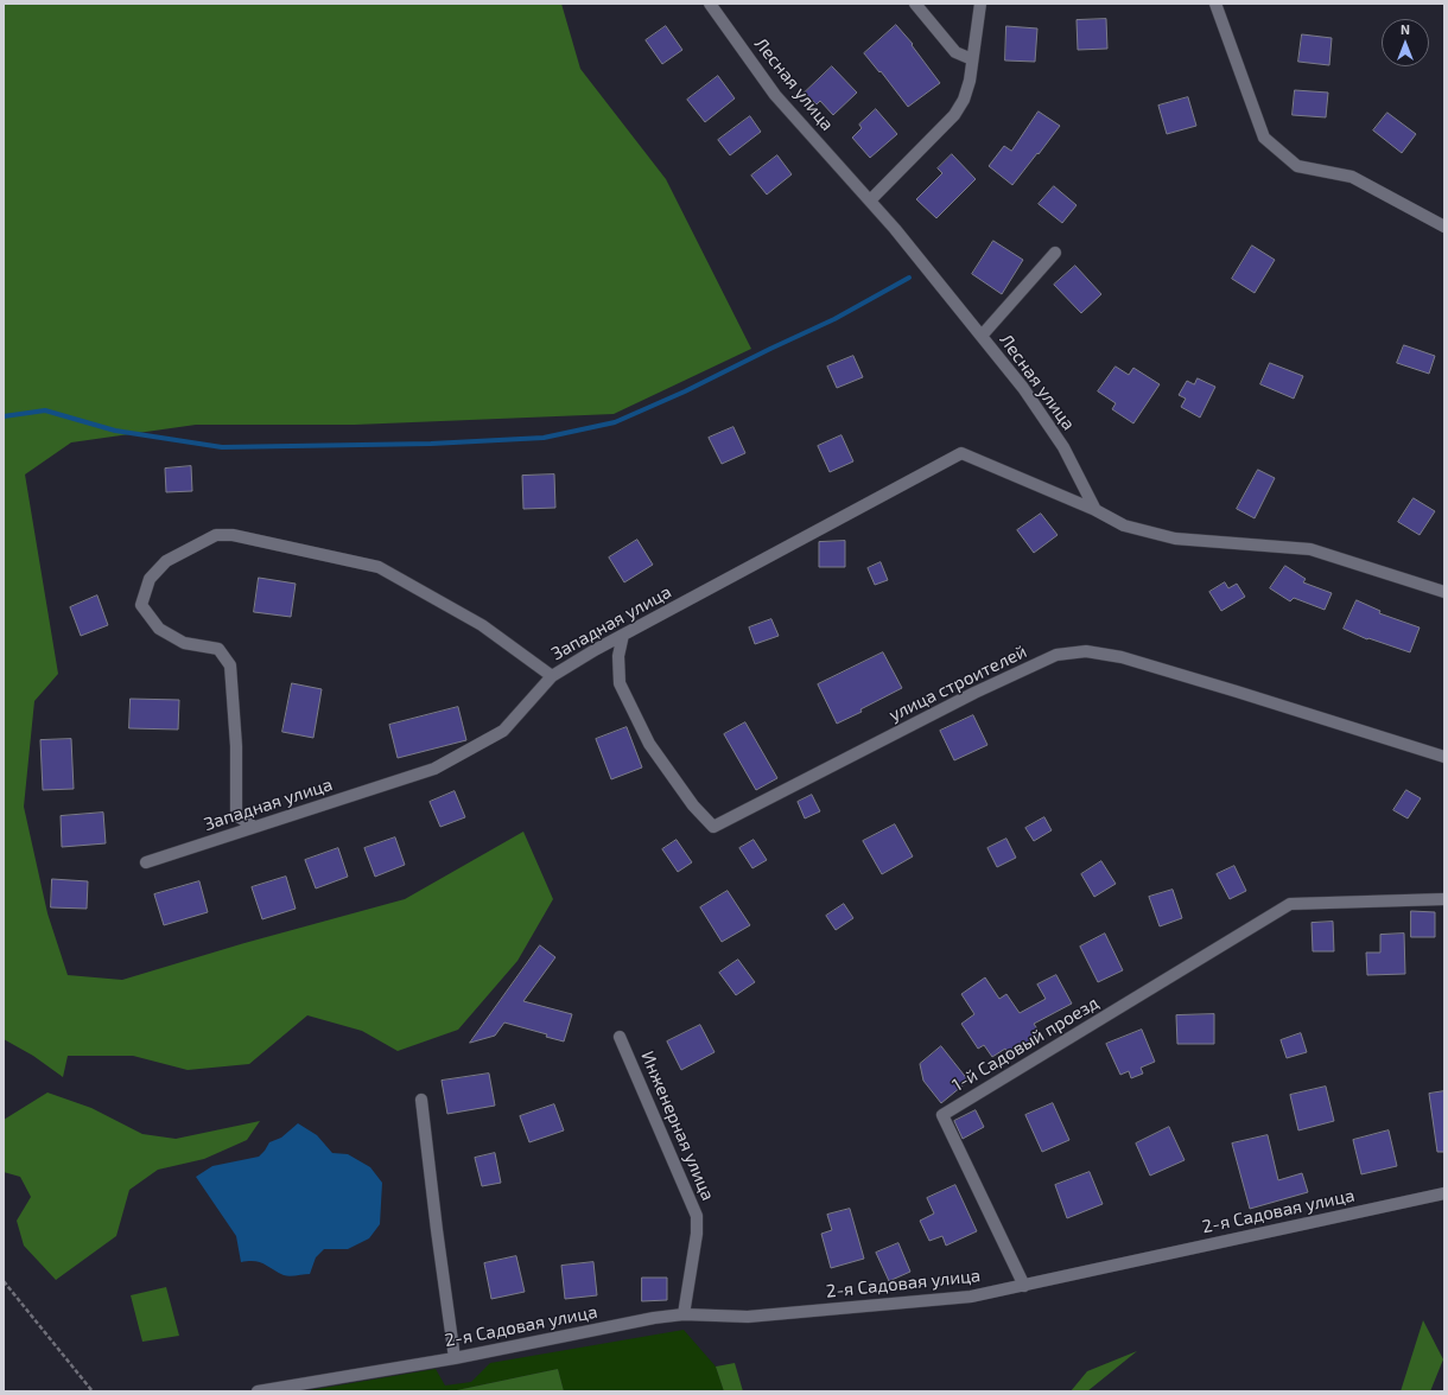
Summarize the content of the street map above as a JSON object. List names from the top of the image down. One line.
{"streets":{"street":["Лесная улица","Западная улица","улица строителей","1-й Садовый проезд","Инженерная улица","2-я Садовая улица"]},"crossings":[["Лесная улица","Западная улица"],["Западная улица","улица строителей"],["1-й Садовый проезд","2-я Садовая улица"],["Инженерная улица","2-я Садовая улица"]],"north":"top"}
